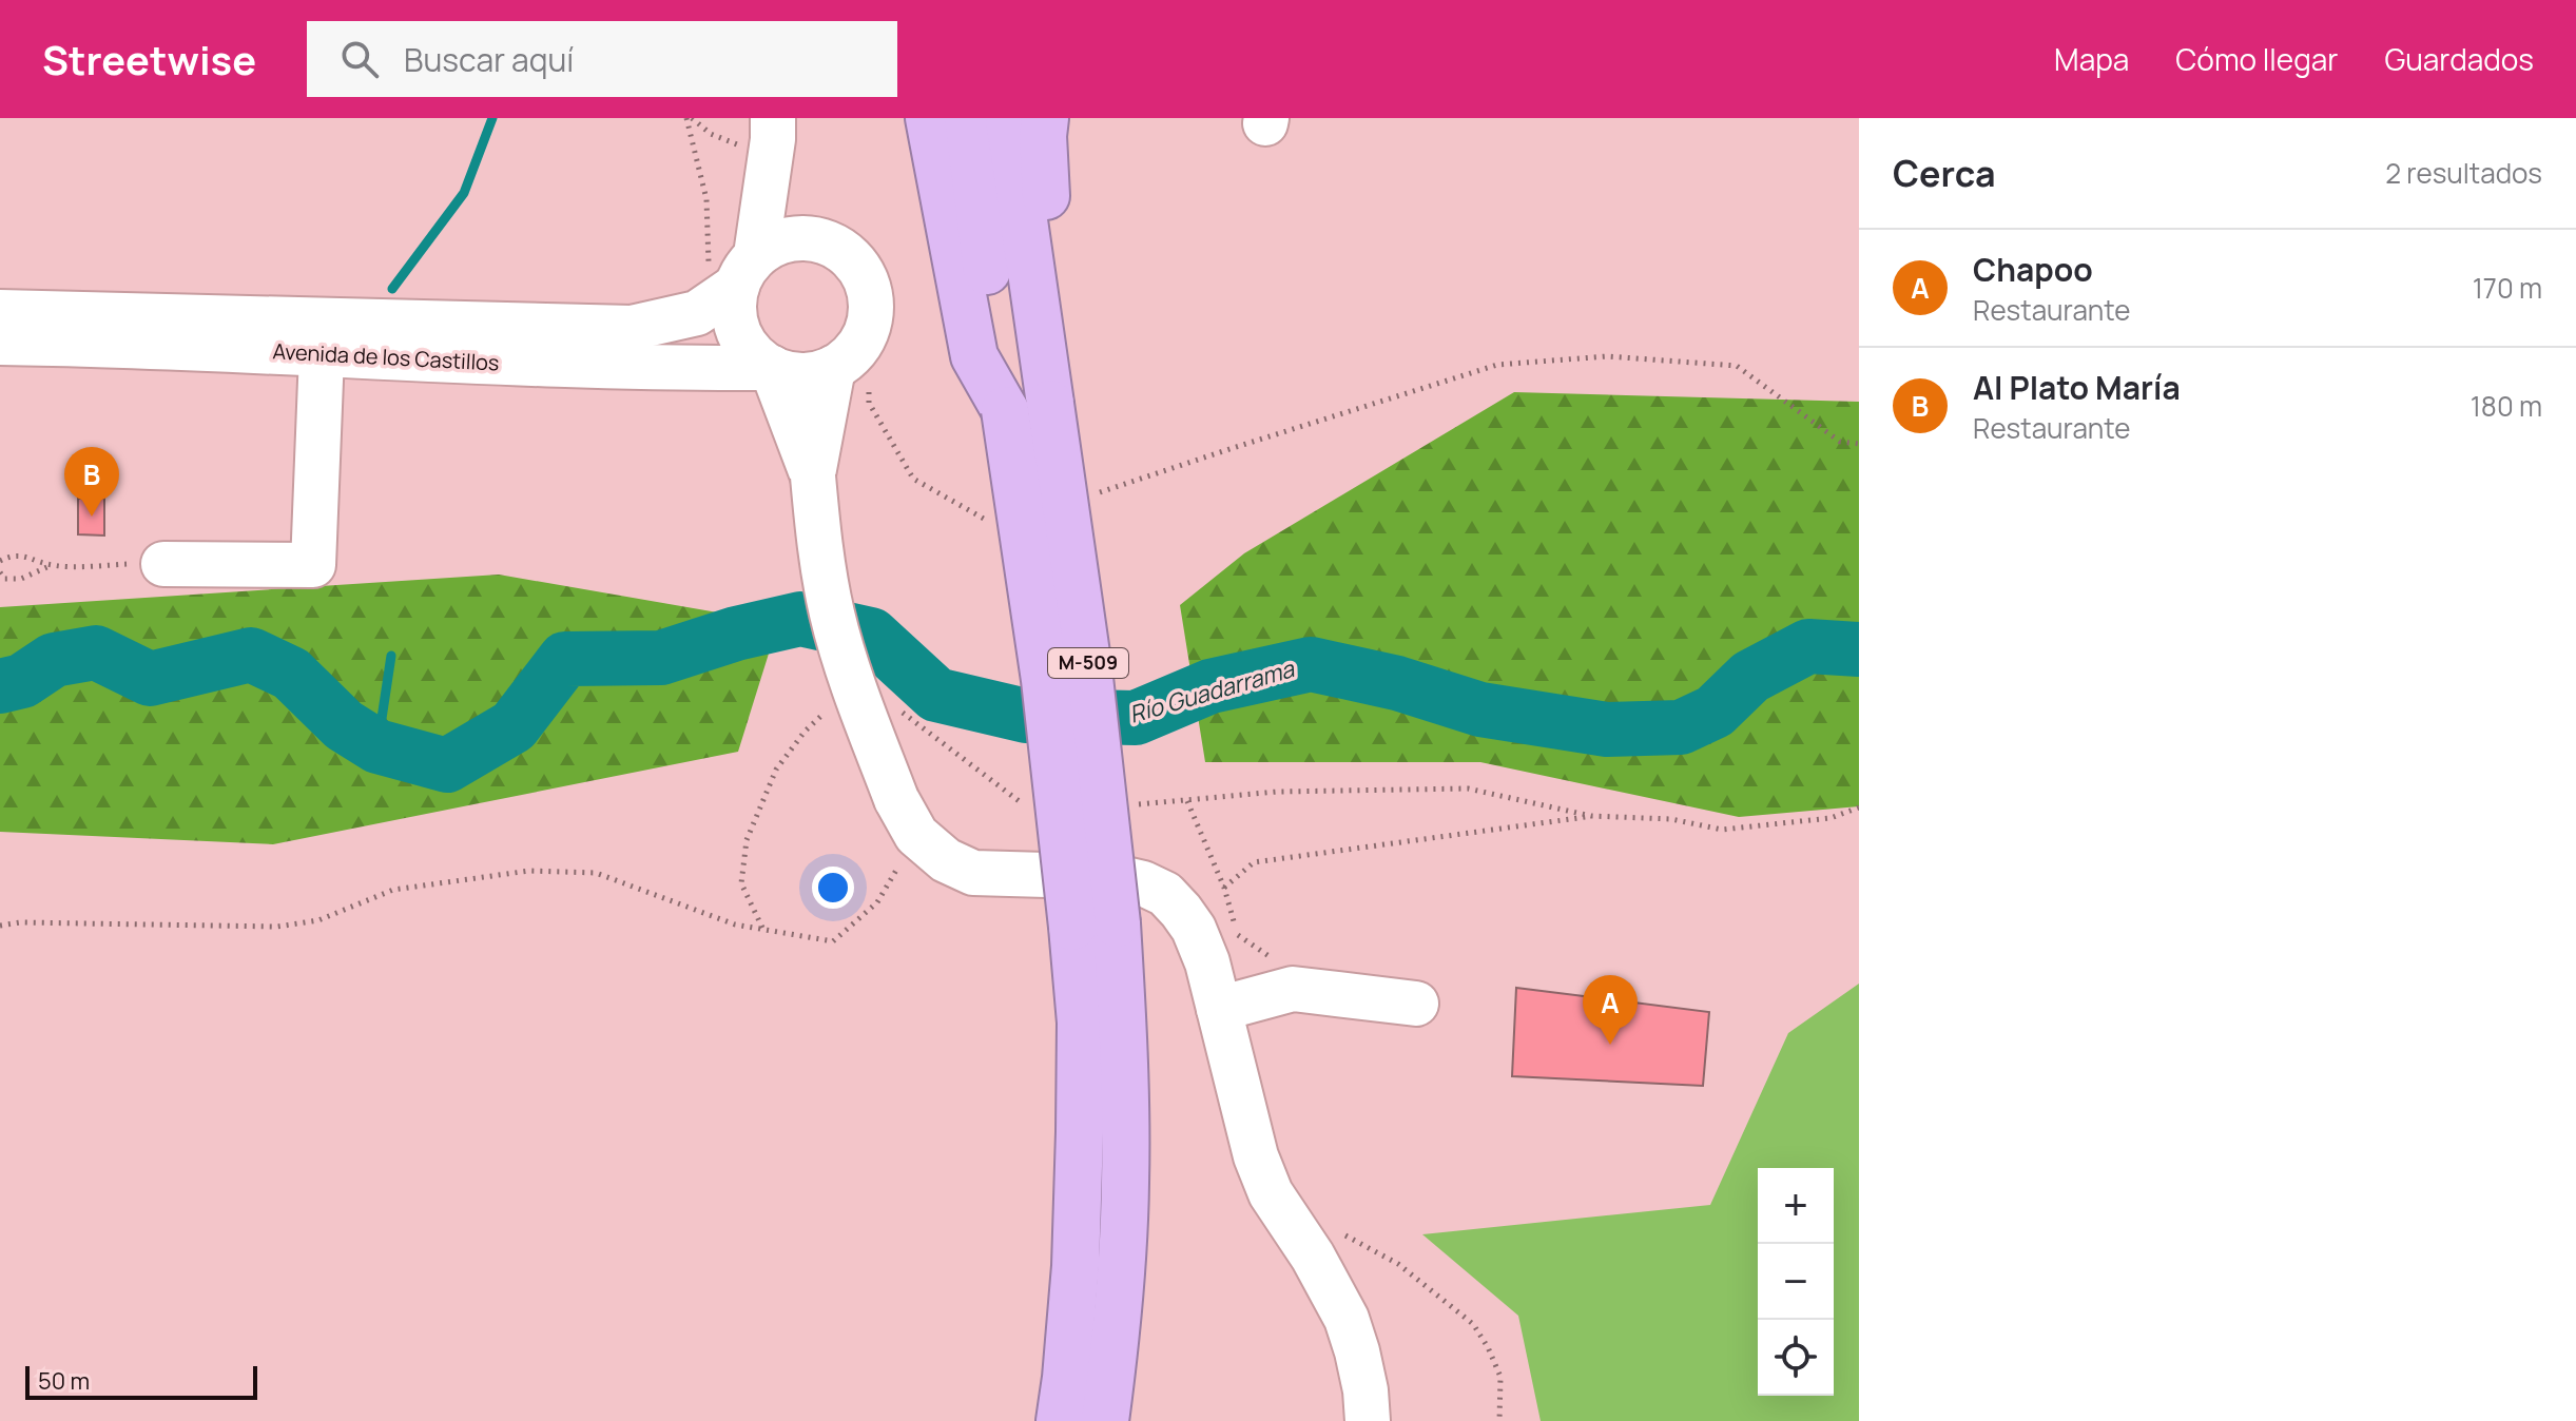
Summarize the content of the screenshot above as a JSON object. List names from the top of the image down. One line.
{"streets":{"highway":["M-509"],"street":["Avenida de los Castillos"]},"water":["Río Guadarrama"],"scale_bar":"50 m","page":{"header":"Streetwise","search":"Buscar aquí","nav":["Mapa","Cómo llegar","Guardados"],"heading":["Cerca","2 resultados"],"list":[{"mark":"A","name":"Chapoo","note":"Restaurante","value":"170 m"},{"mark":"B","name":"Al Plato María","note":"Restaurante","value":"180 m"}],"pins":["B","A"],"map_buttons":["+","−"],"scale":"50 m"}}
